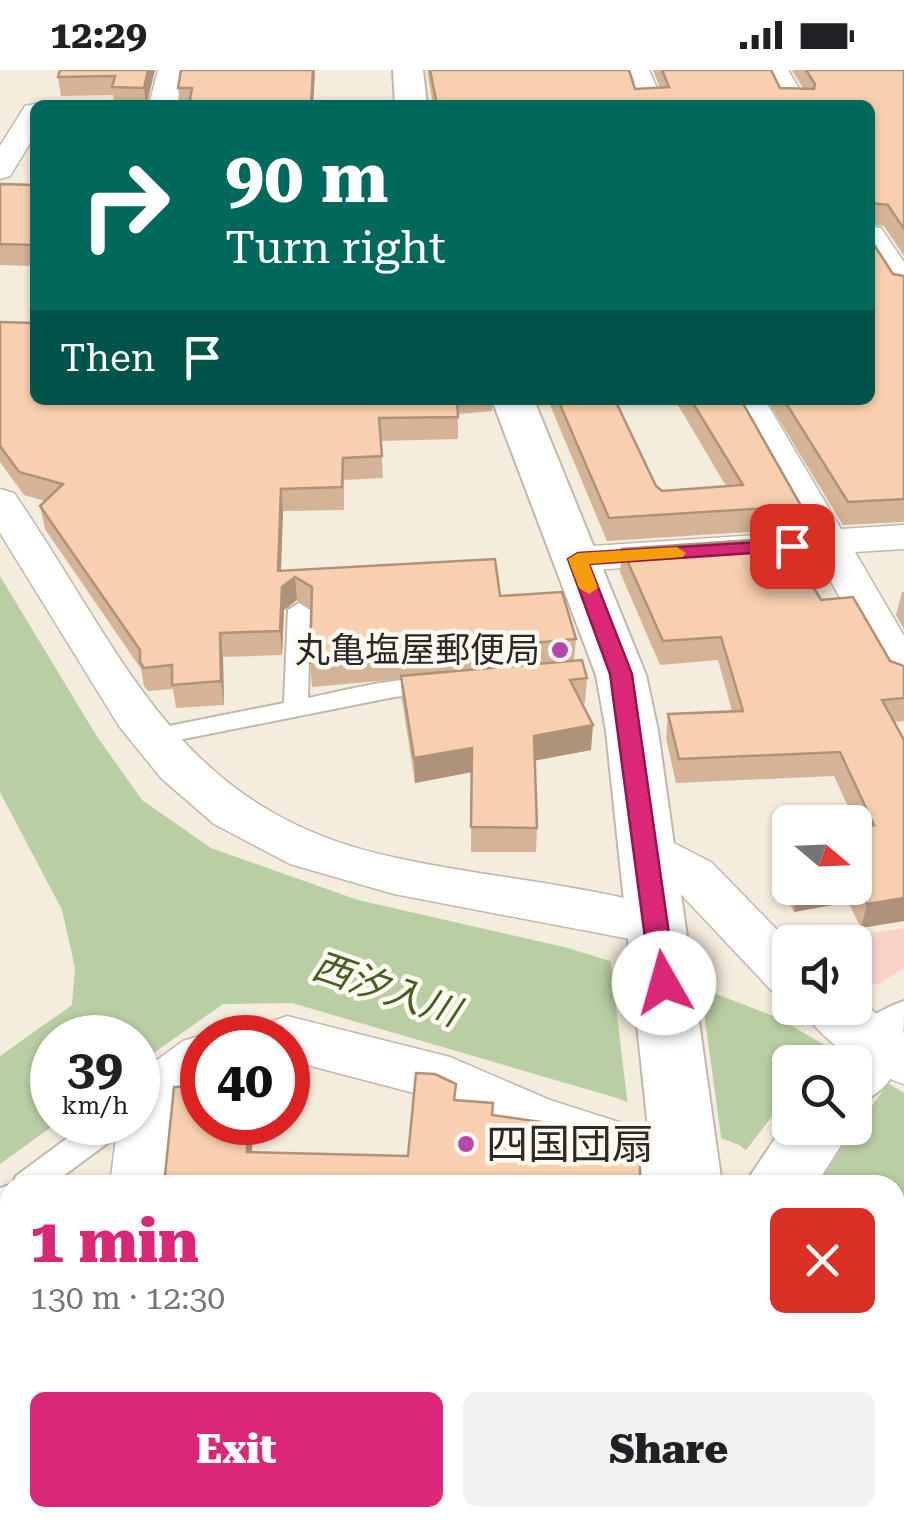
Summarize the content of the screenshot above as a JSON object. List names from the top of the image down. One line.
{"water":["西汐入川"],"places":["丸亀塩屋郵便局","四国団扇"],"north":"right","page":{"status":"12:29","turn":["90 m","Turn right"],"then":"Then","speed":"39 km/h","limit":"40","heading":["1 min","130 m · 12:30"],"buttons":["Exit","Share"]}}
